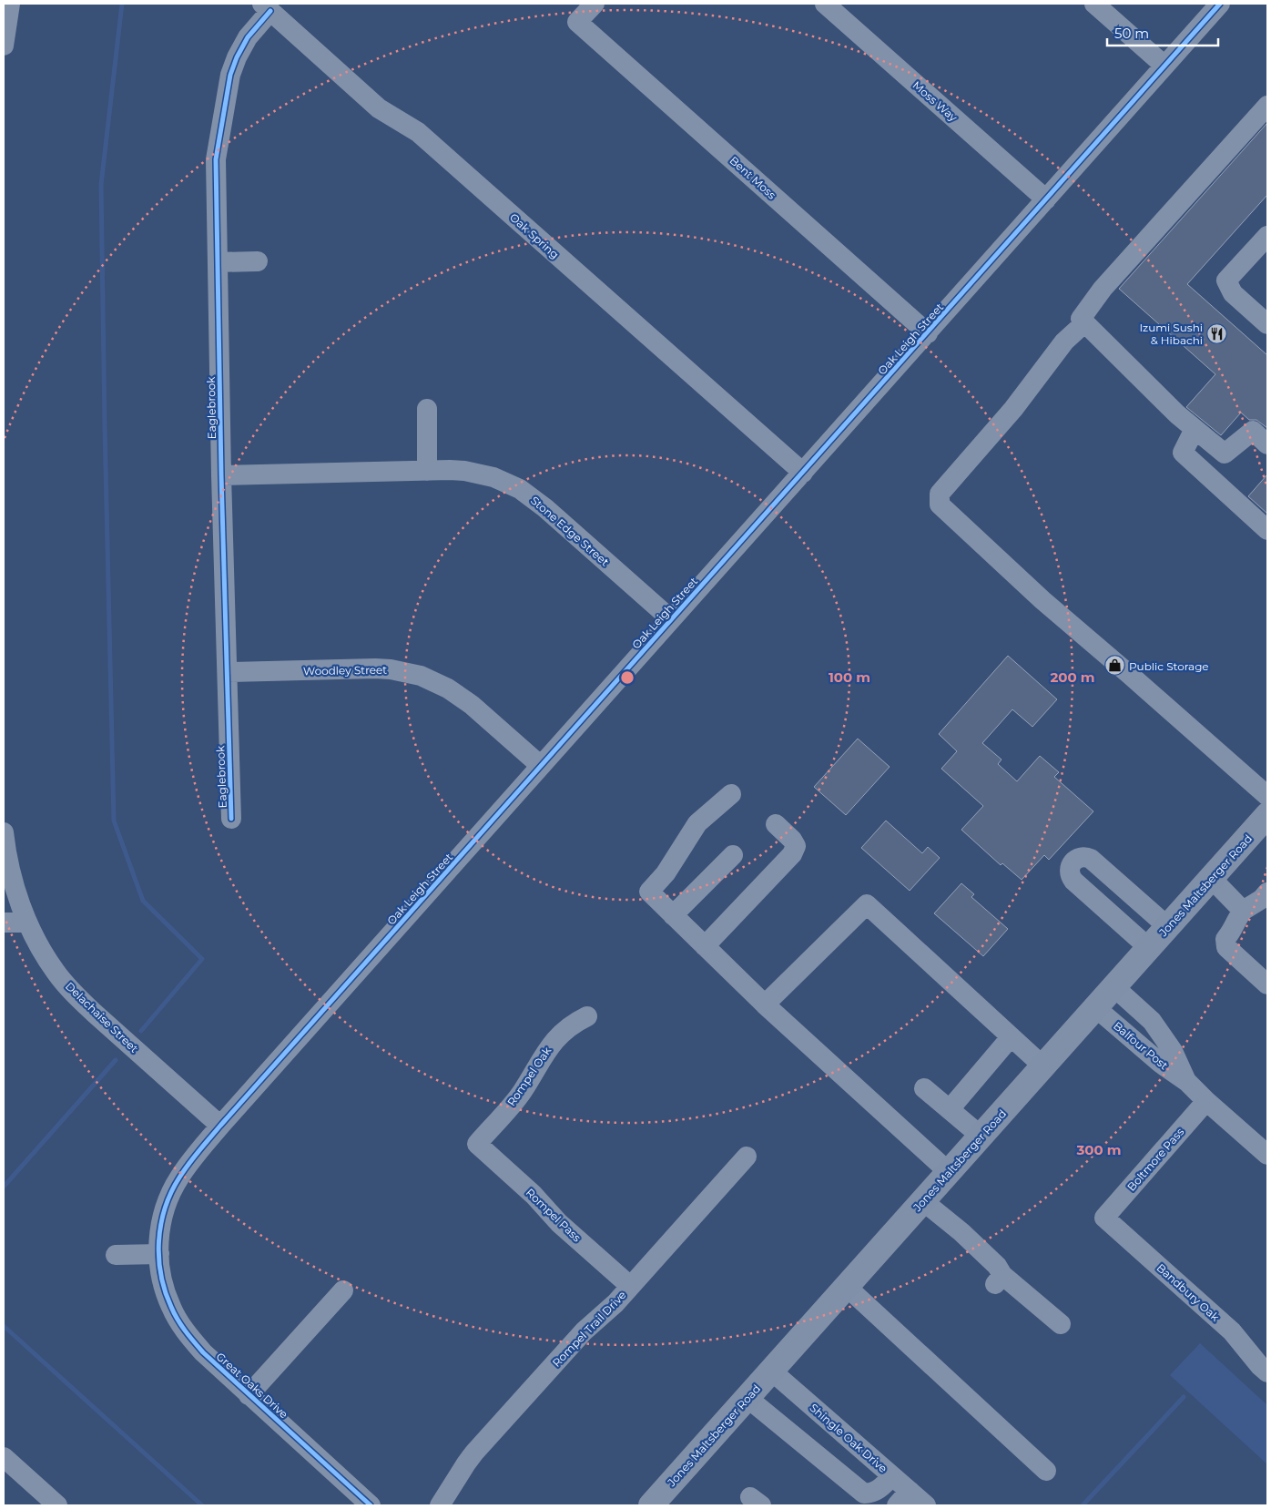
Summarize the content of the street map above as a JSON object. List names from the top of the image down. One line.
{"streets":{"main road":["Jones Maltsberger Road"],"street":["Moss Way","Bent Moss","Oak Spring","Oak Leigh Street","Eaglebrook","Stone Edge Street","Woodley Street","Delachaise Street","Balfour Post","Rompel Oak","Boltmore Pass","Rompel Pass","Bandbury Oak","Rompel Trail Drive","Great Oaks Drive","Shingle Oak Drive"]},"crossings":[["Moss Way","Oak Leigh Street"],["Bent Moss","Oak Leigh Street"],["Oak Spring","Oak Leigh Street"],["Oak Spring","Eaglebrook"],["Oak Leigh Street","Stone Edge Street"],["Oak Leigh Street","Woodley Street"],["Oak Leigh Street","Delachaise Street"],["Oak Leigh Street","Great Oaks Drive"],["Eaglebrook","Stone Edge Street"],["Eaglebrook","Woodley Street"],["Jones Maltsberger Road","Balfour Post"],["Jones Maltsberger Road","Shingle Oak Drive"],["Balfour Post","Boltmore Pass"],["Rompel Oak","Rompel Pass"],["Boltmore Pass","Bandbury Oak"],["Rompel Pass","Rompel Trail Drive"]],"places":{"restaurant":["Izumi Sushi & Hibachi"],"shop":["Public Storage"]},"scale_bar":"50 m","rings":["100 m","200 m","300 m"]}
